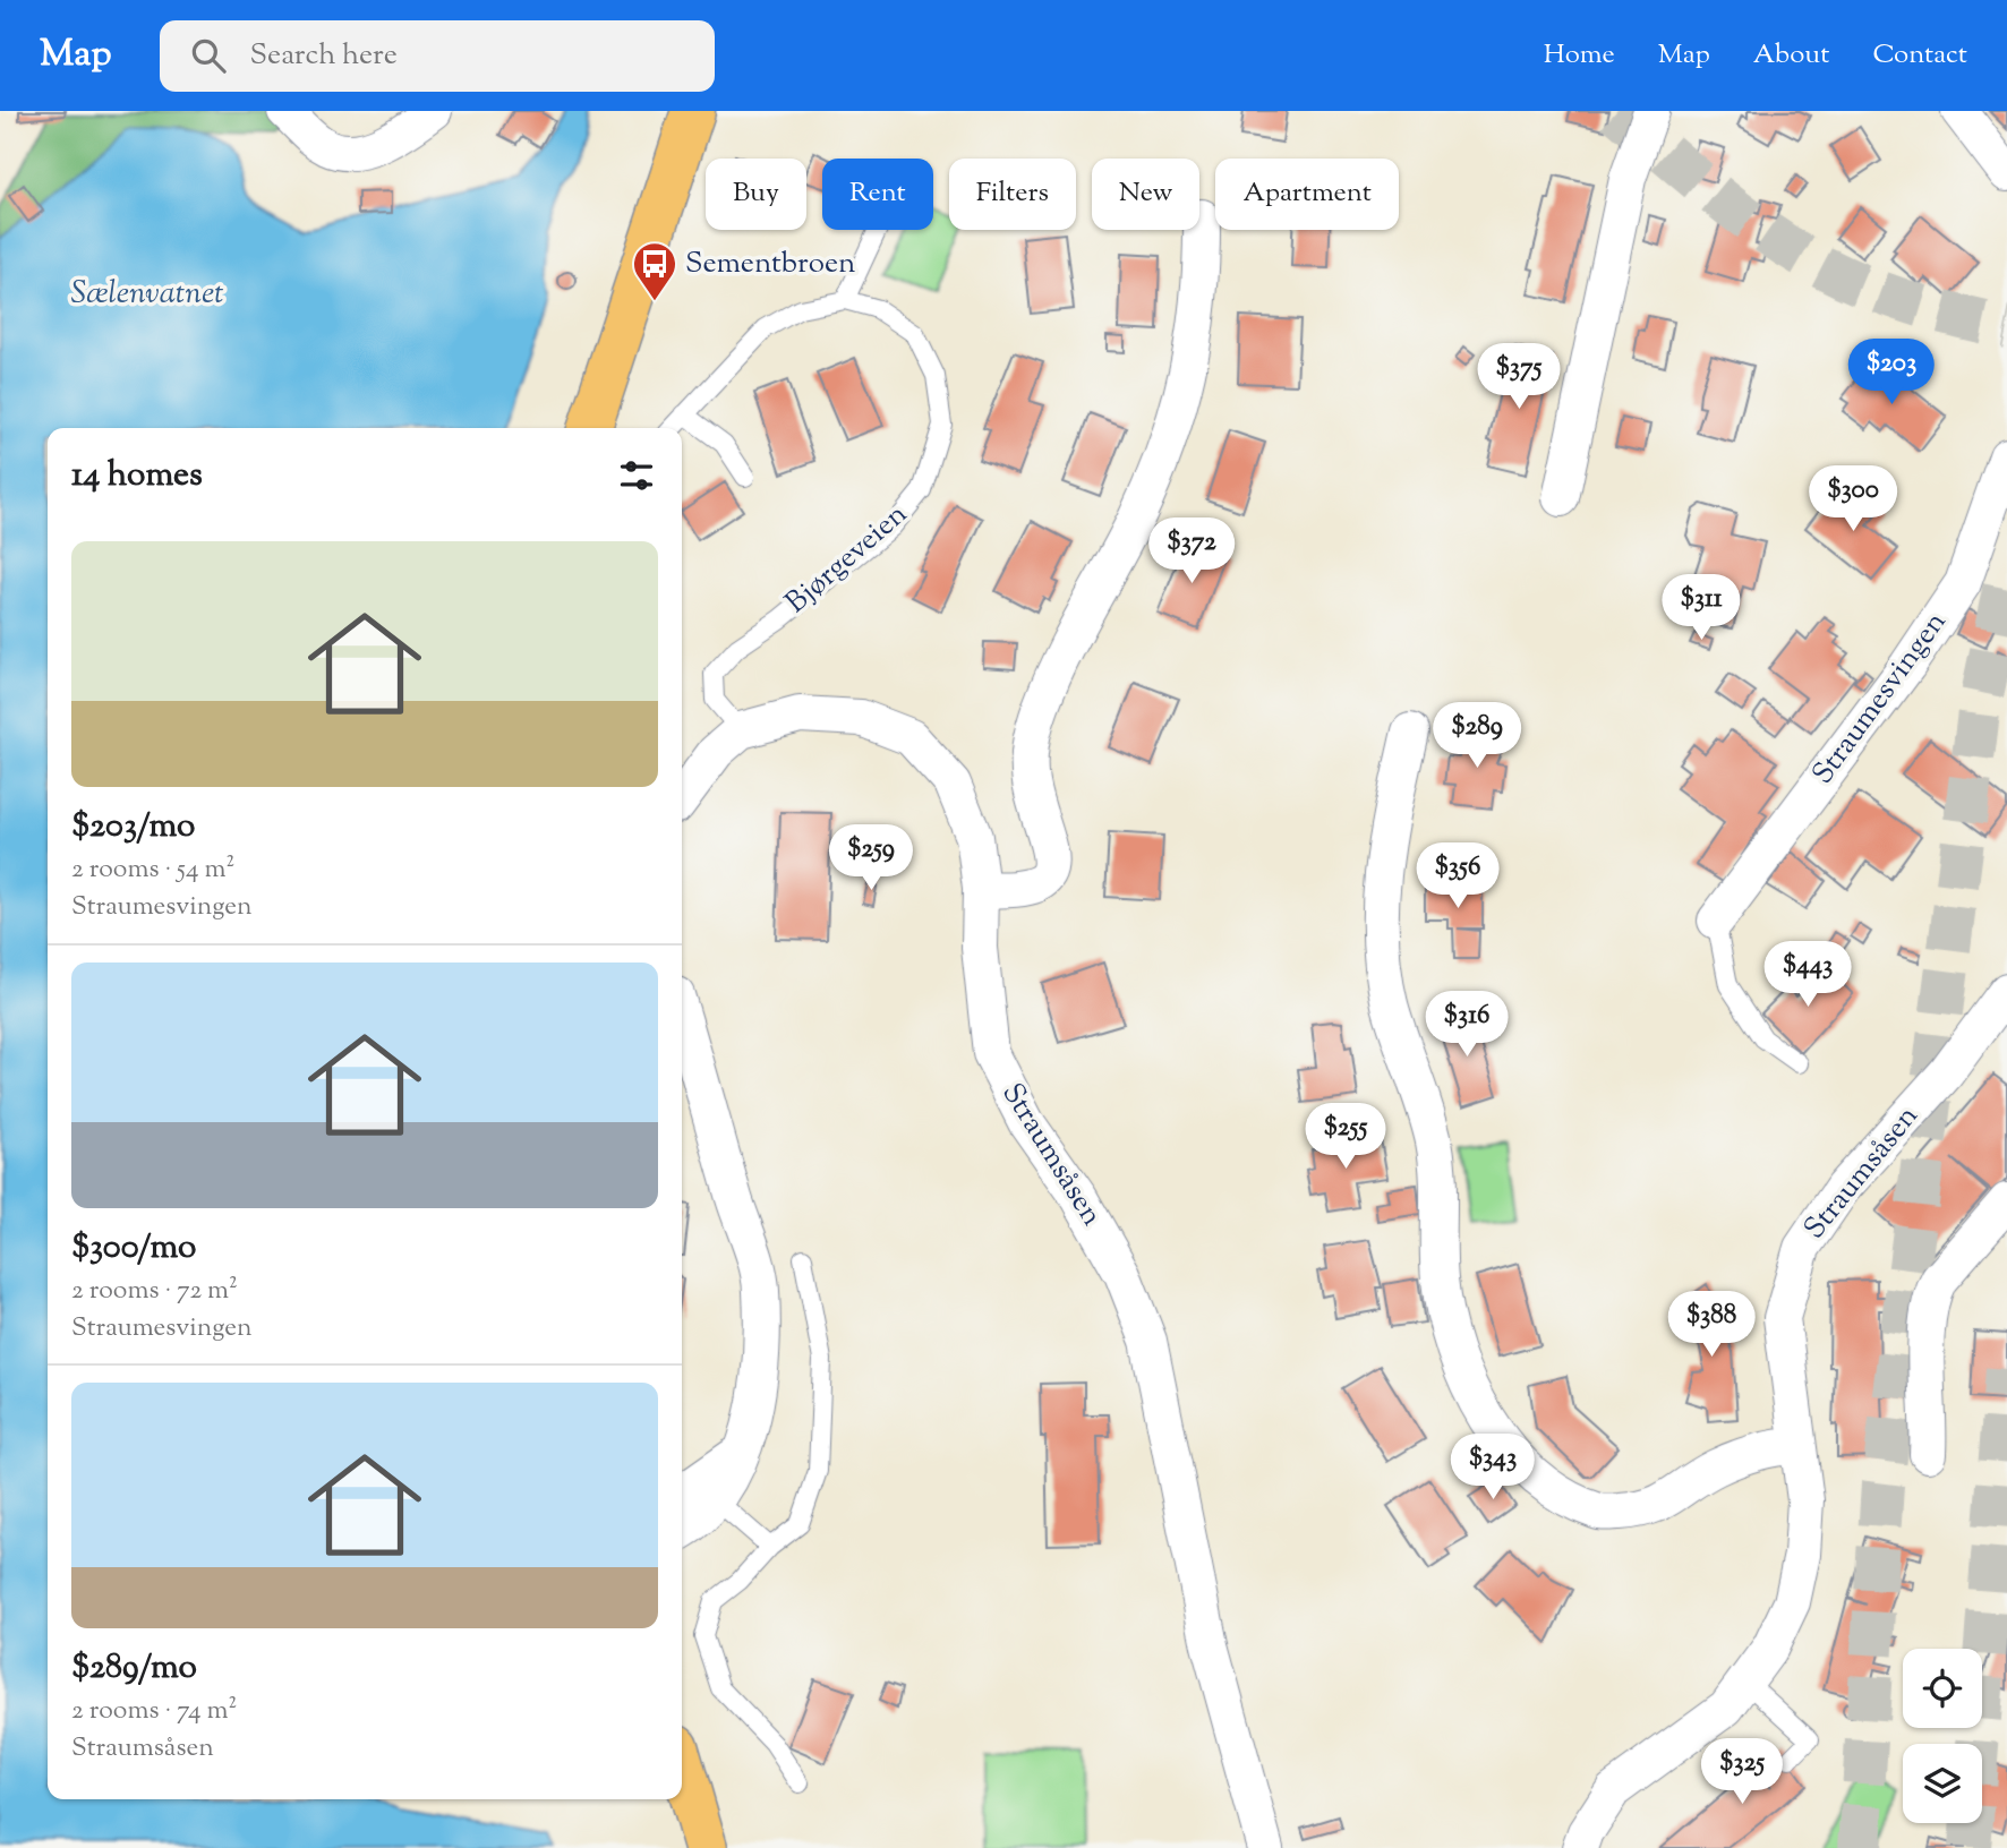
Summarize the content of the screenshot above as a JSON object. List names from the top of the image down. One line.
{"streets":{"street":["Straumesvingen","Straumsåsen"],"lane":["Bjørgeveien"]},"crossings":[["Bjørgeveien","Straumsåsen"]],"water":["Sælenvatnet"],"places":{"bus stop":["Sementbroen"]},"page":{"header":"Map","search":"Search here","nav":["Home","Map","About","Contact"],"chip":["Buy","Rent","Filters","New","Apartment"],"price":["$203","$375","$300","$372","$311","$289","$259","$356","$443","$316","$255","$388","$343","$325"],"heading":"14 homes","list":[{"name":"$203/mo","note":"2 rooms · 54 m² · Straumesvingen"},{"name":"$300/mo","note":"2 rooms · 72 m² · Straumesvingen"},{"name":"$289/mo","note":"2 rooms · 74 m² · Straumsåsen"}]}}
